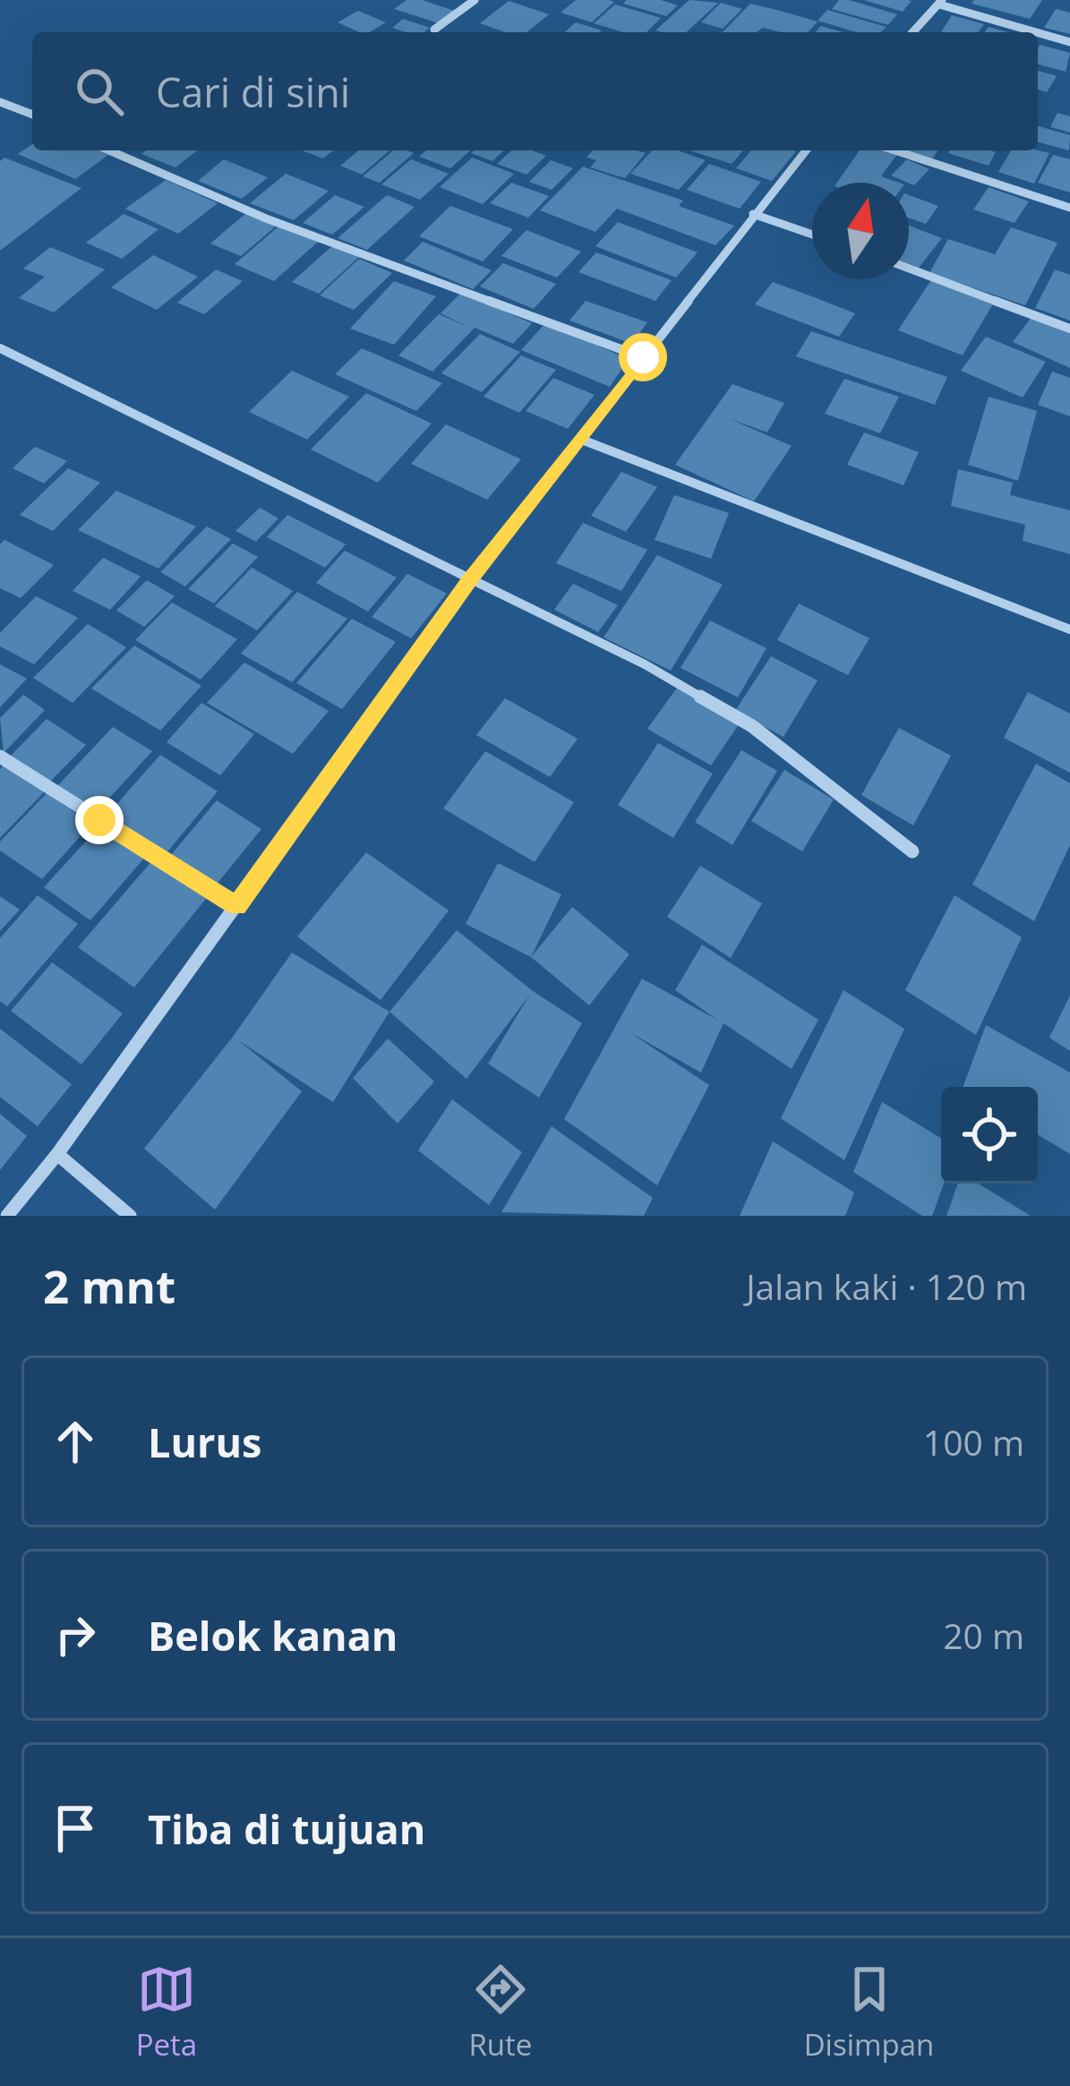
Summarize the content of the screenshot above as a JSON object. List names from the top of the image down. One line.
{"north":"top","page":{"search":"Cari di sini","heading":["2 mnt","Jalan kaki · 120 m"],"list":[["Lurus","100 m"],["Belok kanan","20 m"],"Tiba di tujuan"],"nav":["Peta","Rute","Disimpan"]}}
